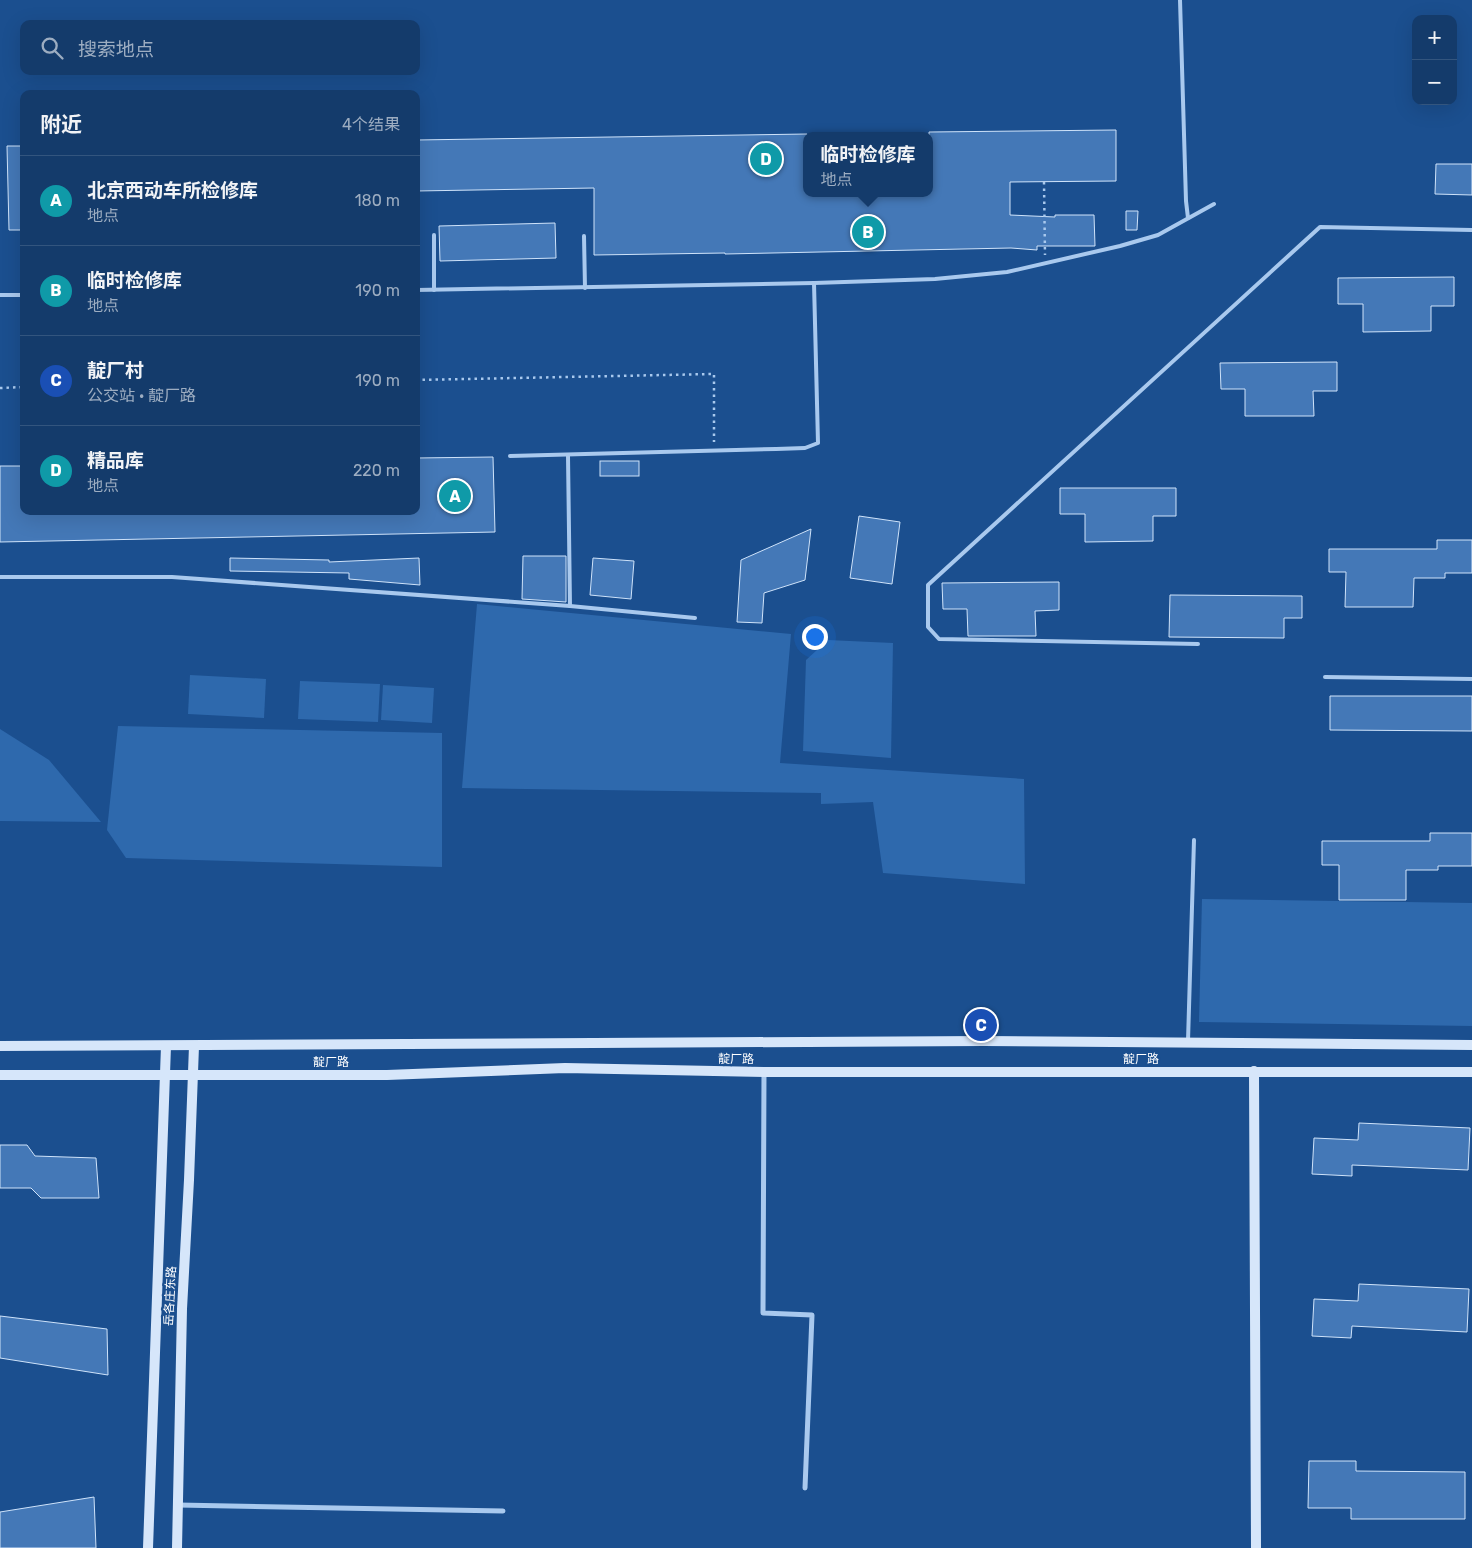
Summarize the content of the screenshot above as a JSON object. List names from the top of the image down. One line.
{"streets":{"main road":["靛厂路","岳各庄东路"]},"crossings":[["靛厂路","岳各庄东路"]],"page":{"map_buttons":["+","−"],"search":"搜索地点","heading":["附近","4个结果"],"popup":["临时检修库","地点"],"pins":["D","B","A","C"],"list":[{"mark":"A","name":"北京西动车所检修库","note":"地点","value":"180 m"},{"mark":"B","name":"临时检修库","note":"地点","value":"190 m"},{"mark":"C","name":"靛厂村","note":"公交站 · 靛厂路","value":"190 m"},{"mark":"D","name":"精品库","note":"地点","value":"220 m"}]}}
